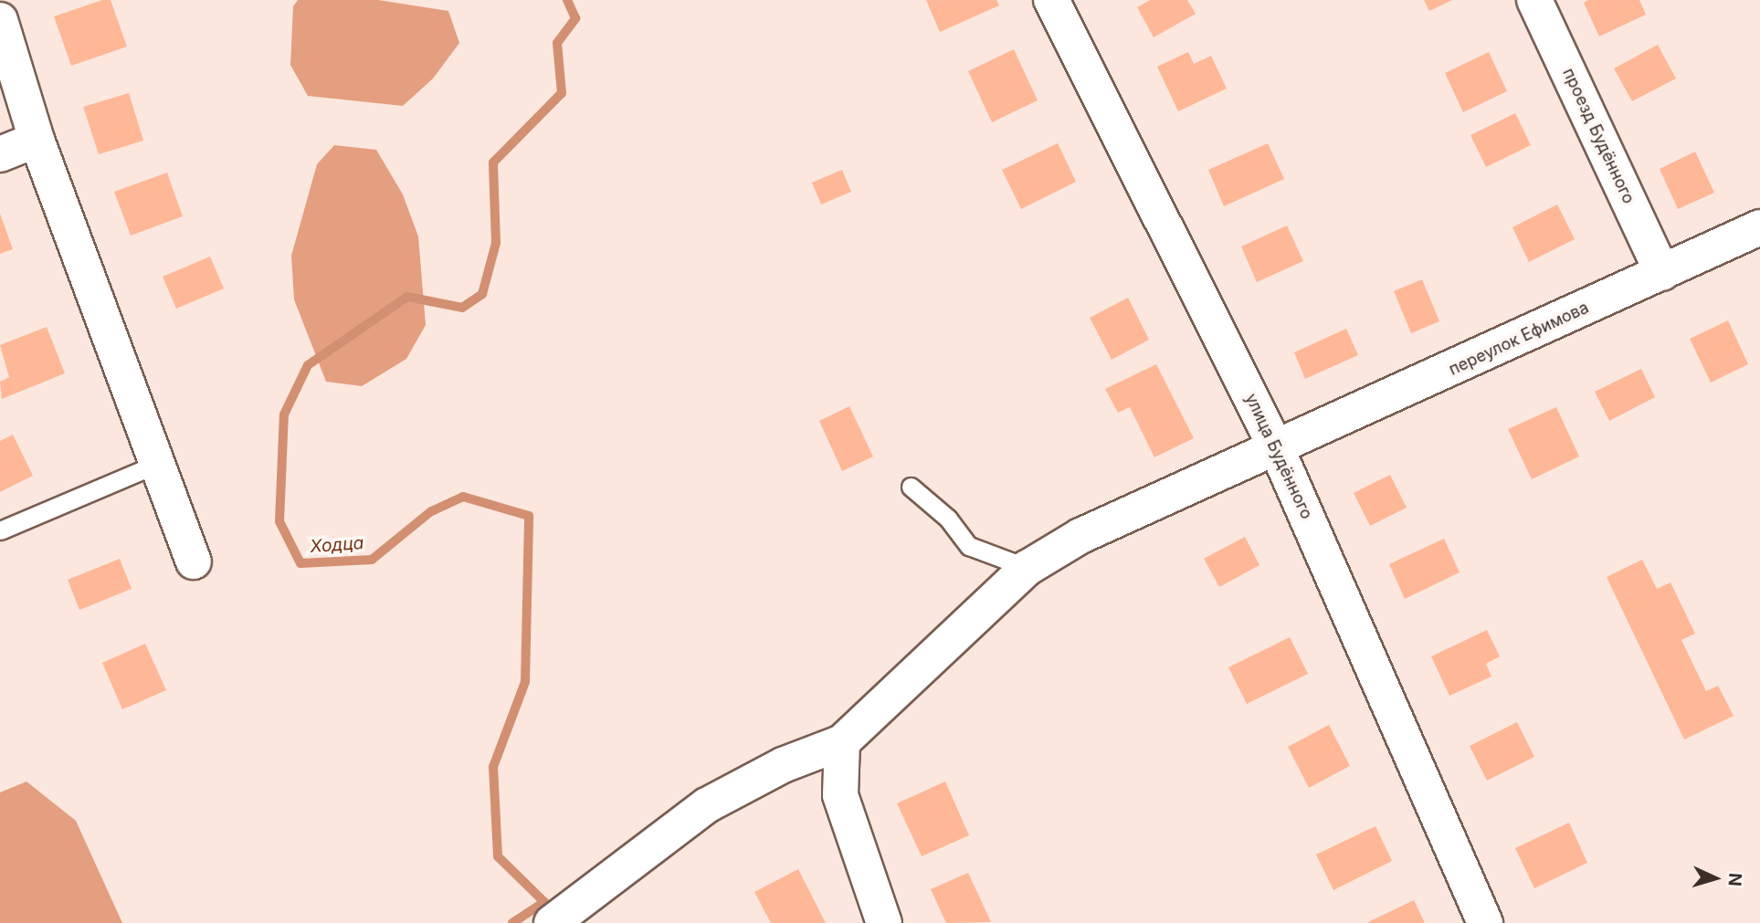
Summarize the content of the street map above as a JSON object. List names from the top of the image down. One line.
{"streets":{"street":["проезд Будённого","переулок Ефимова","улица Будённого"]},"crossings":[["проезд Будённого","переулок Ефимова"],["переулок Ефимова","улица Будённого"]],"water":["Ходца"],"north":"right"}
